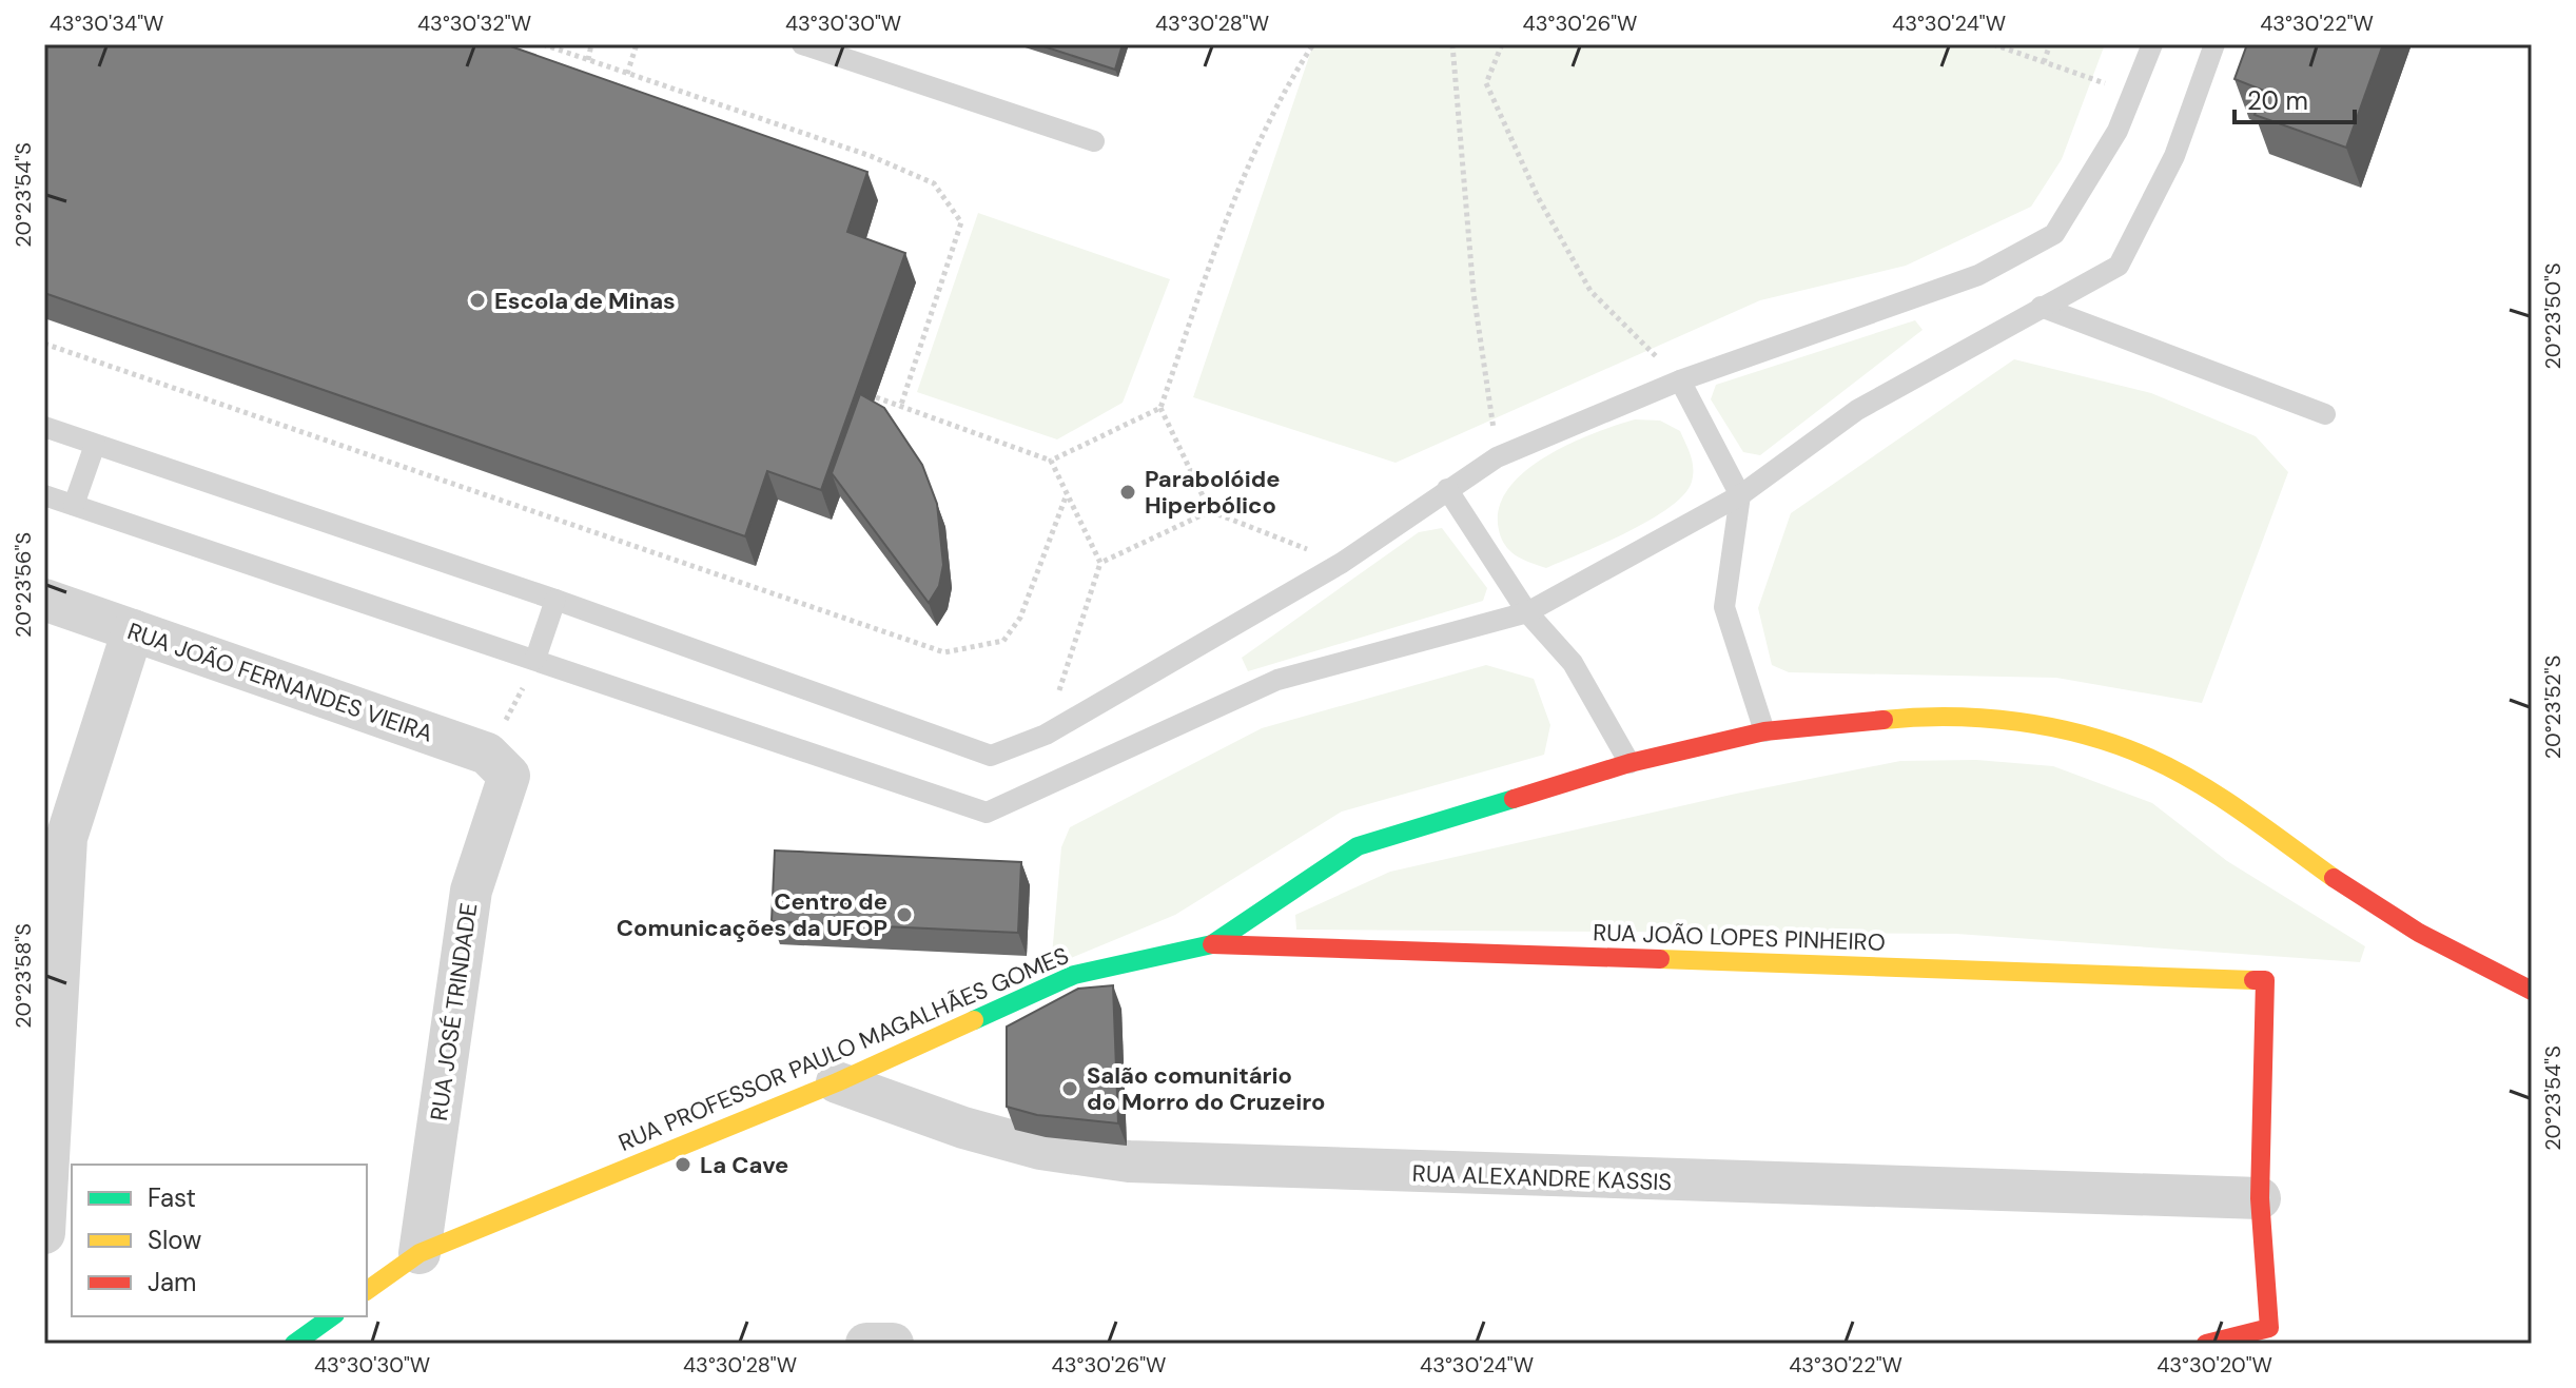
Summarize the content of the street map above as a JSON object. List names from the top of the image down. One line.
{"streets":{"street":["RUA JOÃO FERNANDES VIEIRA","RUA JOÃO LOPES PINHEIRO","RUA JOSÉ TRINDADE","RUA PROFESSOR PAULO MAGALHÃES GOMES","RUA ALEXANDRE KASSIS"]},"crossings":[["RUA JOÃO FERNANDES VIEIRA","RUA JOSÉ TRINDADE"],["RUA JOÃO LOPES PINHEIRO","RUA PROFESSOR PAULO MAGALHÃES GOMES"],["RUA JOÃO LOPES PINHEIRO","RUA ALEXANDRE KASSIS"],["RUA JOSÉ TRINDADE","RUA PROFESSOR PAULO MAGALHÃES GOMES"],["RUA PROFESSOR PAULO MAGALHÃES GOMES","RUA ALEXANDRE KASSIS"]],"places":["Escola de Minas","Parabolóide Hiperbólico","Centro de Comunicações da UFOP","Salão comunitário do Morro do Cruzeiro","La Cave"],"legend":["Fast","Slow","Jam"],"scale_bar":"20 m","coordinates":["43°30'34\"W","43°30'32\"W","43°30'30\"W","43°30'28\"W","43°30'26\"W","43°30'24\"W","43°30'22\"W","20°23'54\"S","20°23'50\"S","20°23'56\"S","20°23'52\"S","20°23'58\"S","43°30'20\"W"]}
